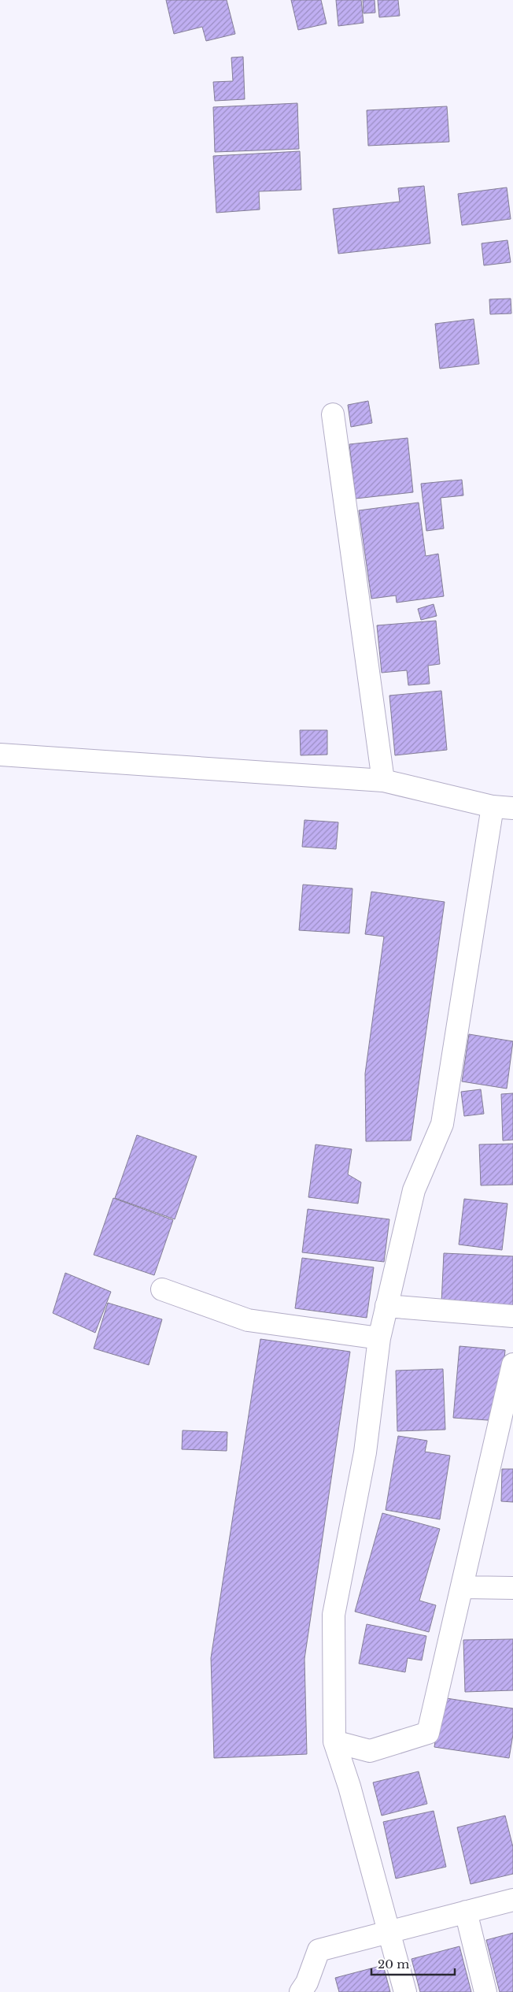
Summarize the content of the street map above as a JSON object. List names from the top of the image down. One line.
{"scale_bar":"20 m"}
